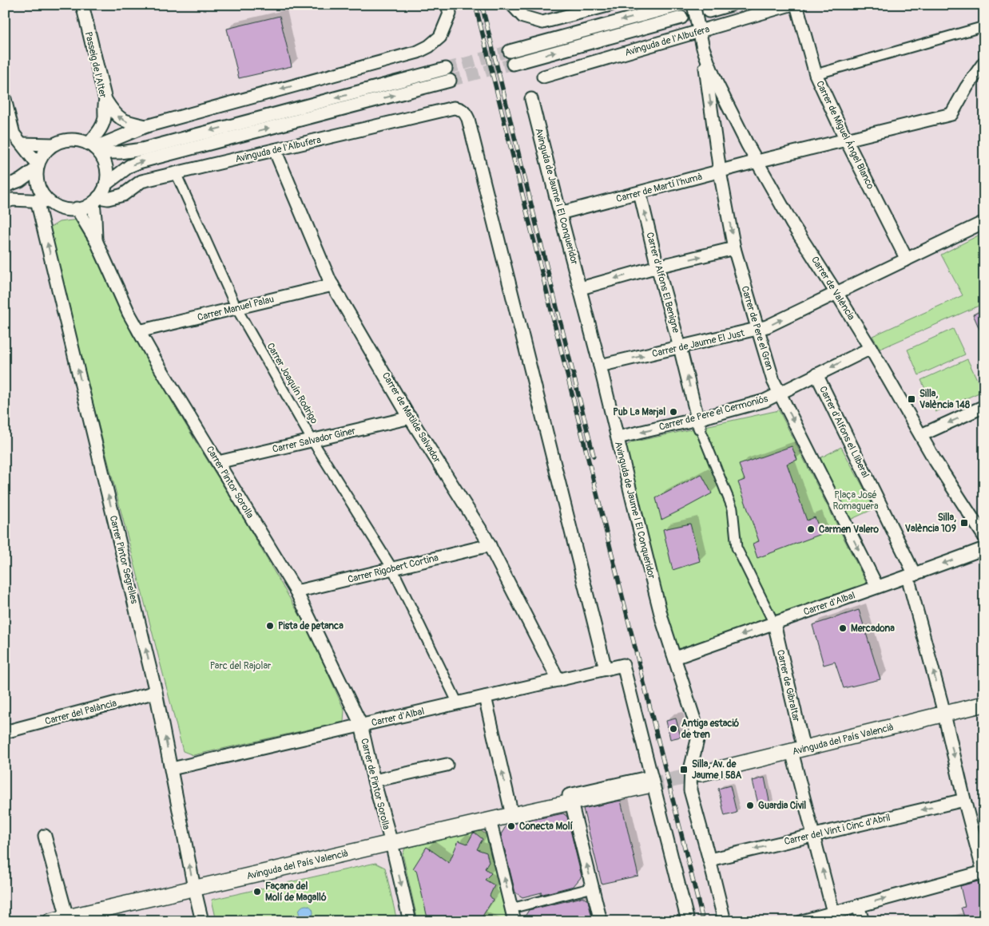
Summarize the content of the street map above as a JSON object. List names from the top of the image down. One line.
{"streets":{"street":["Avinguda de l'Albufera","Passeig de l'Alter","Carrer de Miguel Ángel Blanco","Carrer de Martí l'humà","Avinguda de Jaume I El Conqueridor","Carrer d'Alfons El Benigne","Carrer de València","Carrer Manuel Palau","Carrer de Pere el Gran","Carrer de Jaume El Just","Carrer Joaquín Rodrigo","Carrer de Pere el Cermoniós","Carrer de Matilde Salvador","Carrer d'Alfons el Lliberal","Carrer Salvador Giner","Carrer Pintor Sorolla","Carrer Pintor Segrelles","Carrer Rigobert Cortina","Carrer d'Albal","Carrer de Gibraltar","Carrer del Palància","Avinguda del País Valencià","Carrer de Pintor Sorolla","Carrer del Vint i Cinc d'Abril"]},"crossings":[["Avinguda de l'Albufera","Passeig de l'Alter"],["Avinguda de l'Albufera","Carrer de València"],["Avinguda de l'Albufera","Carrer Joaquín Rodrigo"],["Avinguda de l'Albufera","Carrer de Matilde Salvador"],["Avinguda de l'Albufera","Carrer Pintor Sorolla"],["Avinguda de l'Albufera","Carrer Pintor Segrelles"],["Avinguda de l'Albufera","Carrer d'Albal"],["Passeig de l'Alter","Carrer Pintor Sorolla"],["Passeig de l'Alter","Carrer Pintor Segrelles"],["Carrer de Miguel Ángel Blanco","Carrer de Martí l'humà"],["Carrer de Miguel Ángel Blanco","Carrer de Jaume El Just"],["Carrer de Martí l'humà","Avinguda de Jaume I El Conqueridor"],["Carrer de Martí l'humà","Carrer d'Alfons El Benigne"],["Carrer de Martí l'humà","Carrer de València"],["Carrer de Martí l'humà","Carrer de Pere el Gran"],["Avinguda de Jaume I El Conqueridor","Carrer de Jaume El Just"],["Avinguda de Jaume I El Conqueridor","Carrer de Pere el Cermoniós"],["Avinguda de Jaume I El Conqueridor","Carrer d'Albal"],["Avinguda de Jaume I El Conqueridor","Carrer del Vint i Cinc d'Abril"],["Carrer d'Alfons El Benigne","Carrer de Jaume El Just"],["Carrer d'Alfons El Benigne","Carrer de Pere el Cermoniós"],["Carrer de València","Carrer de Pere el Gran"],["Carrer de València","Carrer de Jaume El Just"],["Carrer de València","Carrer de Pere el Cermoniós"],["Carrer Manuel Palau","Carrer Joaquín Rodrigo"],["Carrer Manuel Palau","Carrer de Matilde Salvador"],["Carrer Manuel Palau","Carrer Pintor Sorolla"],["Carrer de Pere el Gran","Carrer de Jaume El Just"],["Carrer de Pere el Gran","Carrer de Pere el Cermoniós"],["Carrer de Pere el Gran","Carrer d'Albal"],["Carrer Joaquín Rodrigo","Carrer Salvador Giner"],["Carrer Joaquín Rodrigo","Carrer Rigobert Cortina"],["Carrer Joaquín Rodrigo","Carrer d'Albal"],["Carrer de Pere el Cermoniós","Carrer d'Alfons el Lliberal"],["Carrer de Matilde Salvador","Carrer Salvador Giner"],["Carrer de Matilde Salvador","Carrer Rigobert Cortina"],["Carrer de Matilde Salvador","Carrer d'Albal"],["Carrer d'Alfons el Lliberal","Carrer d'Albal"],["Carrer d'Alfons el Lliberal","Avinguda del País Valencià"],["Carrer d'Alfons el Lliberal","Carrer del Vint i Cinc d'Abril"],["Carrer Salvador Giner","Carrer Pintor Sorolla"],["Carrer Pintor Sorolla","Carrer Pintor Segrelles"],["Carrer Pintor Sorolla","Carrer Rigobert Cortina"],["Carrer Pintor Sorolla","Carrer d'Albal"],["Carrer Pintor Sorolla","Carrer de Pintor Sorolla"],["Carrer Pintor Segrelles","Carrer d'Albal"],["Carrer Pintor Segrelles","Carrer del Palància"],["Carrer Pintor Segrelles","Avinguda del País Valencià"],["Carrer d'Albal","Carrer de Gibraltar"],["Carrer d'Albal","Avinguda del País Valencià"],["Carrer d'Albal","Carrer de Pintor Sorolla"],["Carrer de Gibraltar","Avinguda del País Valencià"],["Carrer de Gibraltar","Carrer del Vint i Cinc d'Abril"],["Avinguda del País Valencià","Carrer de Pintor Sorolla"]],"one_way":["Carrer d'Alfons El Benigne","Carrer de Pere el Gran","Carrer de Pere el Cermoniós","Carrer Pintor Segrelles"],"parks":["Plaça José Romaguera","Parc del Rajolar"],"places":{"transit":["Silla, València 148","Silla, València 109","Silla, Av. de Jaume I 58A"],"other":["Pub La Marjal","Carmen Valero","Pista de petanca","Mercadona","Antiga estació de tren","Guardia Civil","Conecta Molí","Façana del Molí de Magalló"]}}
